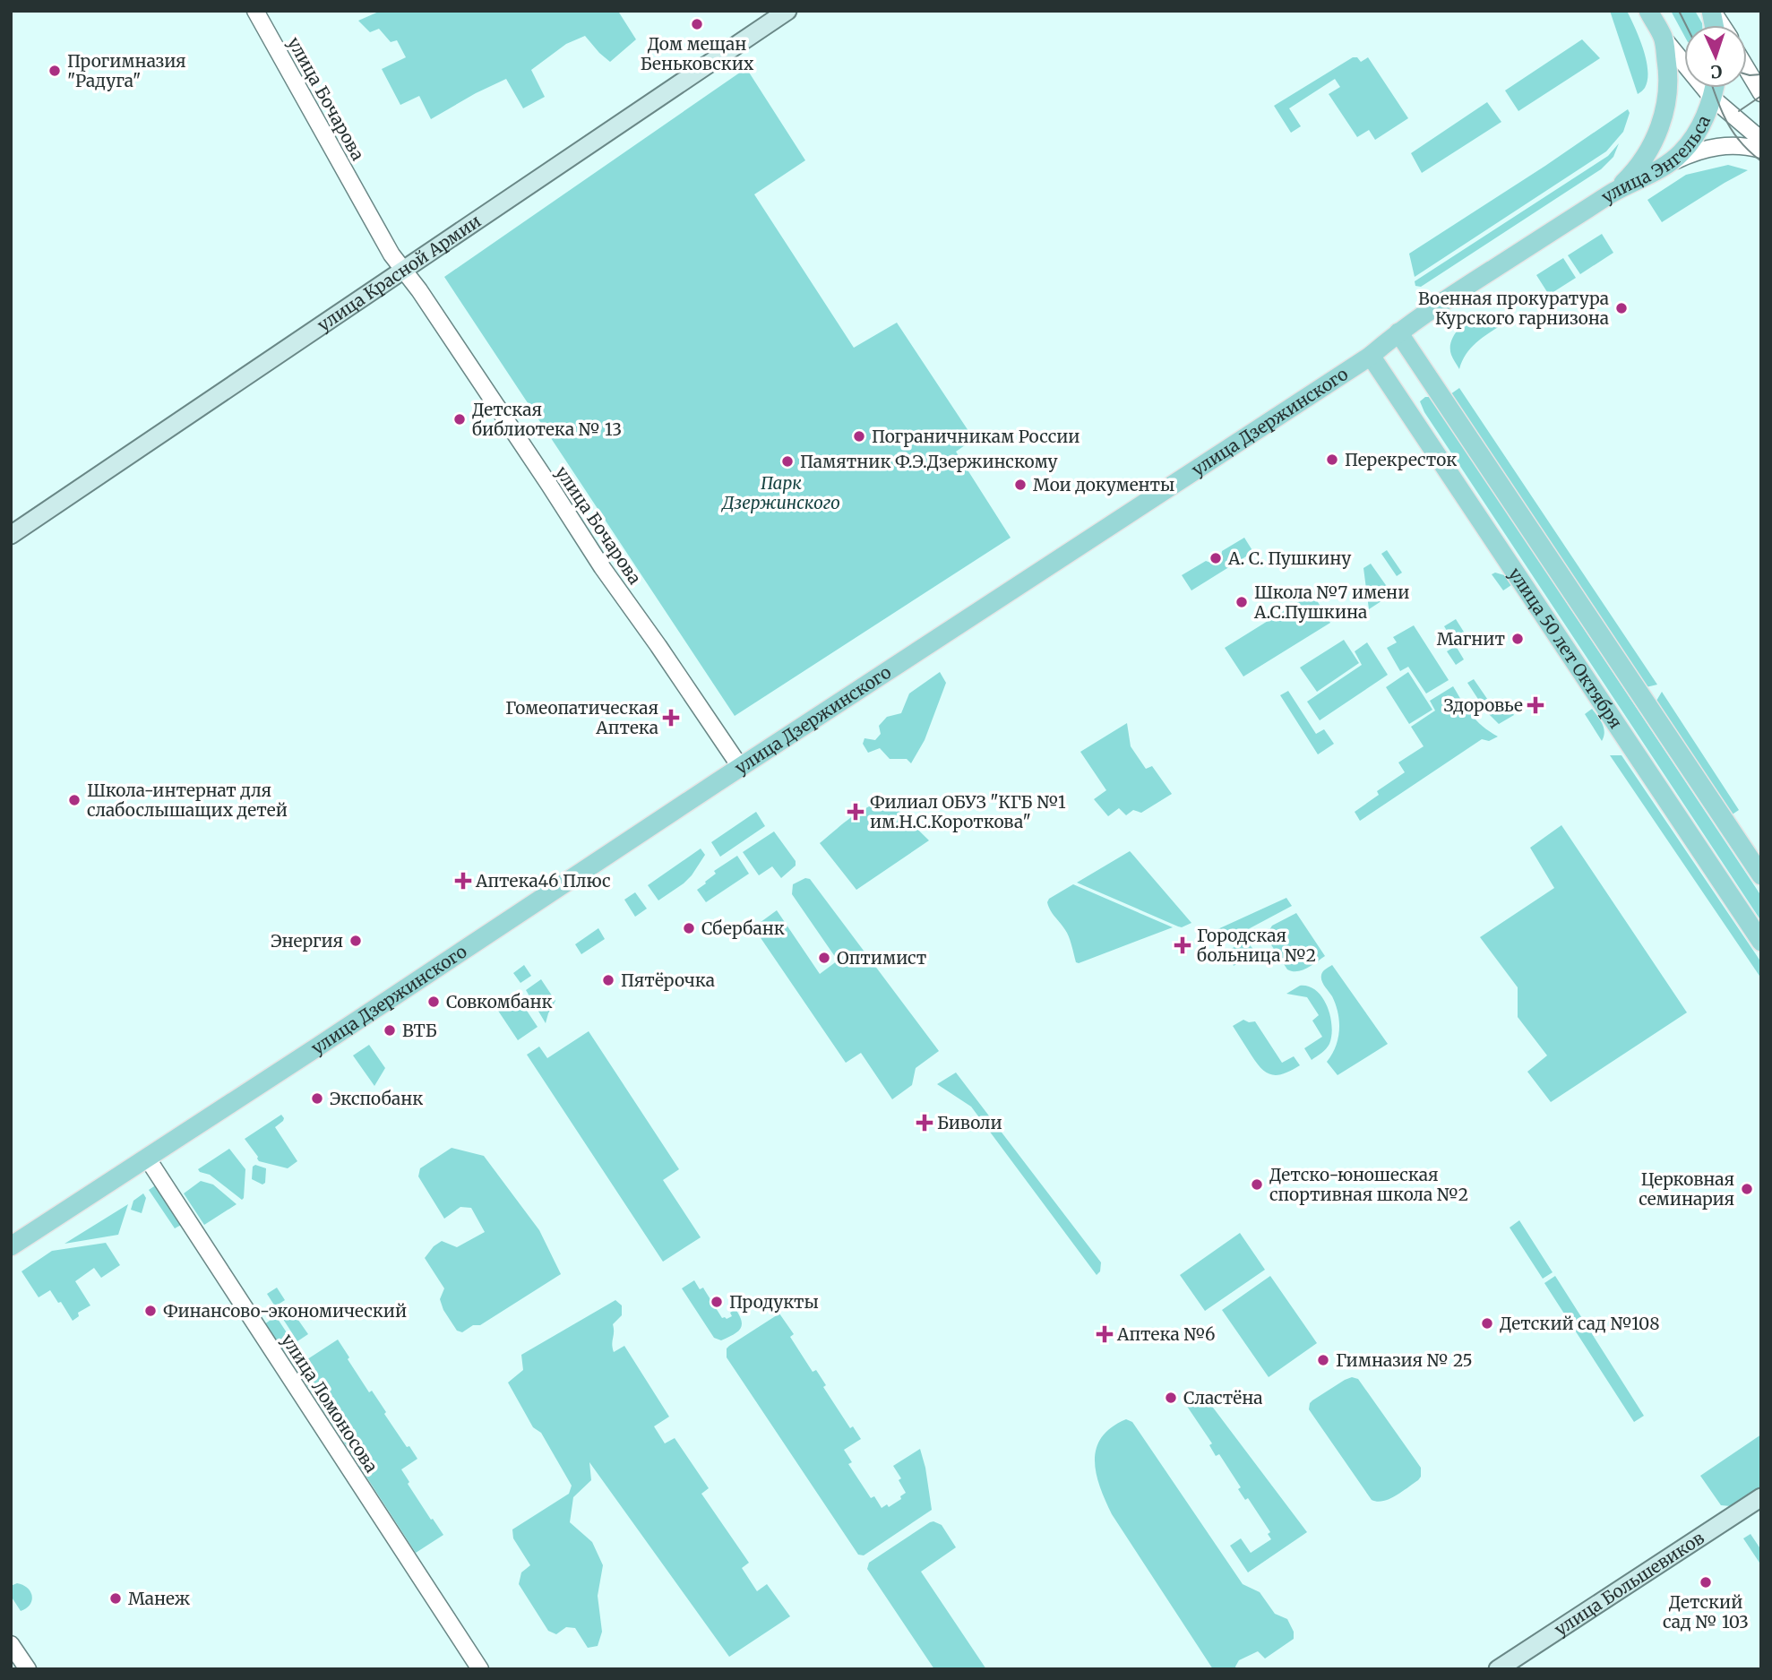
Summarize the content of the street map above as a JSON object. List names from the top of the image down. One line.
{"streets":{"main road":["улица Энгельса","улица Красной Армии","улица Дзержинского","улица 50 лет Октября","улица Большевиков"],"street":["улица Бочарова","улица Ломоносова"]},"crossings":[["улица Бочарова","улица Красной Армии"],["улица Бочарова","улица Дзержинского"],["улица Энгельса","улица Дзержинского"],["улица Дзержинского","улица 50 лет Октября"],["улица Дзержинского","улица Ломоносова"]],"parks":["Парк Дзержинского"],"places":{"other":["Дом мещан Беньковских","Прогимназия \"Радуга\"","Военная прокуратура Курского гарнизона","Детская библиотека № 13","Пограничникам России","Перекресток","Памятник Ф.Э.Дзержинскому","Мои документы","А. С. Пушкину","Школа №7 имени А.С.Пушкина","Магнит","Школа-интернат для слабослышащих детей","Сбербанк","Энергия","Оптимист","Пятёрочка","Совкомбанк","ВТБ","Экспобанк","Детско-юношеская спортивная школа №2","Церковная семинария","Продукты","Финансово-экономический","Детский сад №108","Гимназия № 25","Сластёна","Детский сад № 103","Манеж"],"health":["Здоровье","Гомеопатическая Аптека","Филиал ОБУЗ \"КГБ №1 им.Н.С.Короткова\"","Аптека46 Плюс","Городская больница №2","Биволи","Аптека №6"]},"north":"bottom"}
